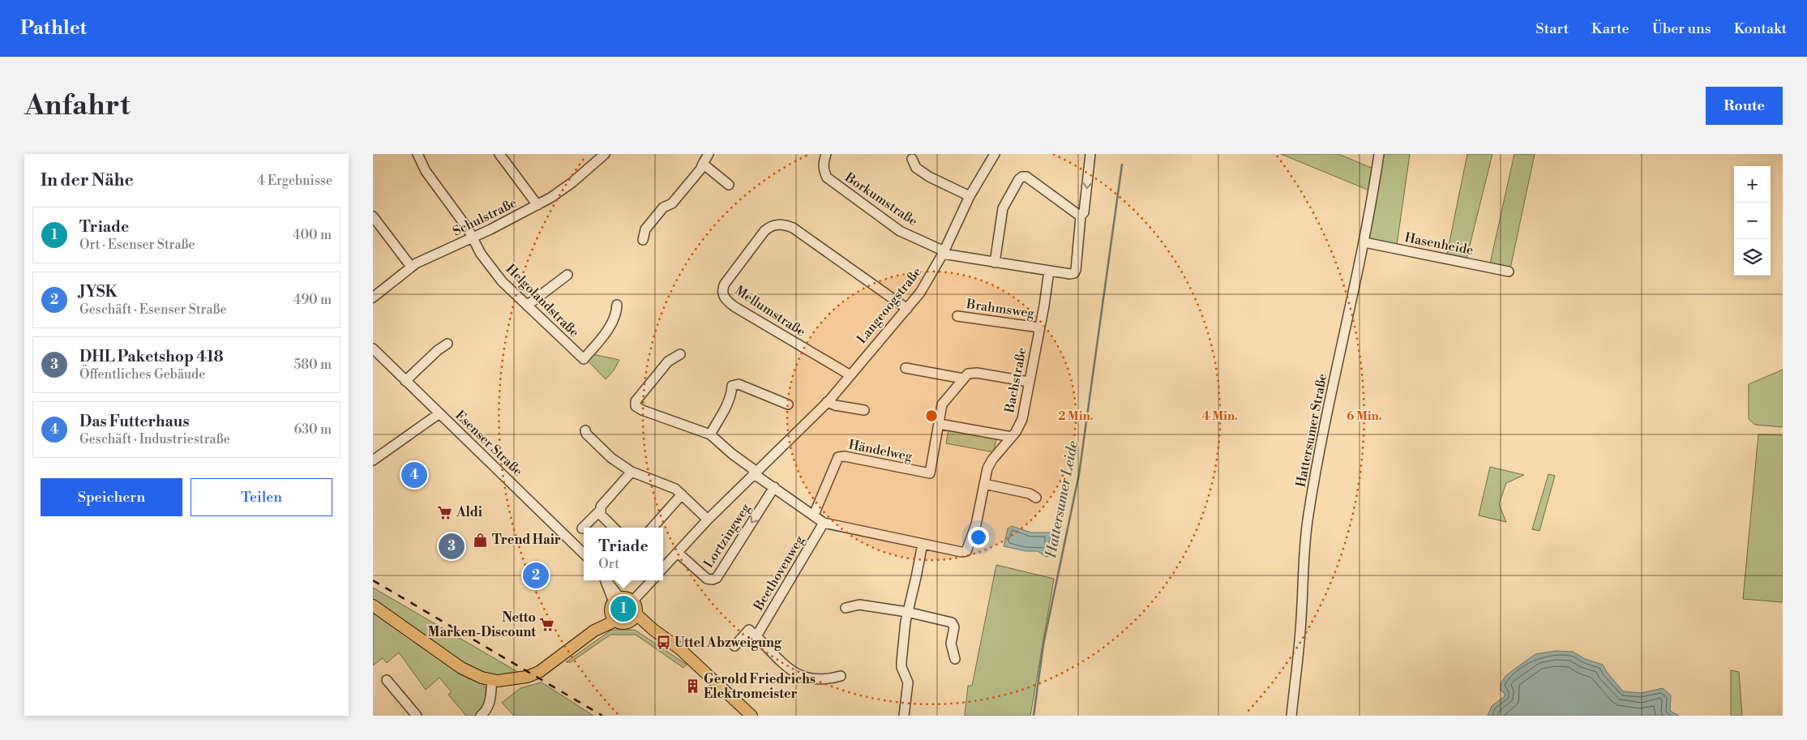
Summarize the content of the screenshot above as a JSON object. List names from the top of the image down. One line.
{"streets":{"street":["Borkumstraße","Schulstraße","Hasenheide","Helgolandstraße","Langeoogstraße","Brahmsweg","Mellumstraße","Bachstraße","Hattersumer Straße","Esenser Straße","Händelweg","Lortzingweg","Beethovenweg"]},"crossings":[["Borkumstraße","Langeoogstraße"],["Schulstraße","Helgolandstraße"],["Hasenheide","Hattersumer Straße"],["Langeoogstraße","Mellumstraße"],["Langeoogstraße","Bachstraße"],["Langeoogstraße","Lortzingweg"],["Brahmsweg","Bachstraße"],["Bachstraße","Händelweg"],["Bachstraße","Lortzingweg"],["Bachstraße","Beethovenweg"]],"water":["Hattersumer Leide"],"places":{"supermarket":["Aldi","Netto Marken-Discount"],"shop":["Trend Hair"],"bus stop":["Uttel Abzweigung"],"building":["Gerold Friedrichs Elektromeister"]},"page":{"header":"Pathlet","nav":["Start","Karte","Über uns","Kontakt"],"buttons":["Route",["Speichern","Teilen"]],"title":"Anfahrt","heading":["In der Nähe","4 Ergebnisse"],"map_buttons":["+","−"],"list":[{"mark":"1","name":"Triade","note":"Ort · Esenser Straße","value":"400 m"},{"mark":"2","name":"JYSK","note":"Geschäft · Esenser Straße","value":"490 m"},{"mark":"3","name":"DHL Paketshop 418","note":"Öffentliches Gebäude","value":"580 m"},{"mark":"4","name":"Das Futterhaus","note":"Geschäft · Industriestraße","value":"630 m"}],"pins":["4","3","2","1"],"popup":["Triade","Ort"]},"rings":["2 Min.","4 Min.","6 Min."]}
